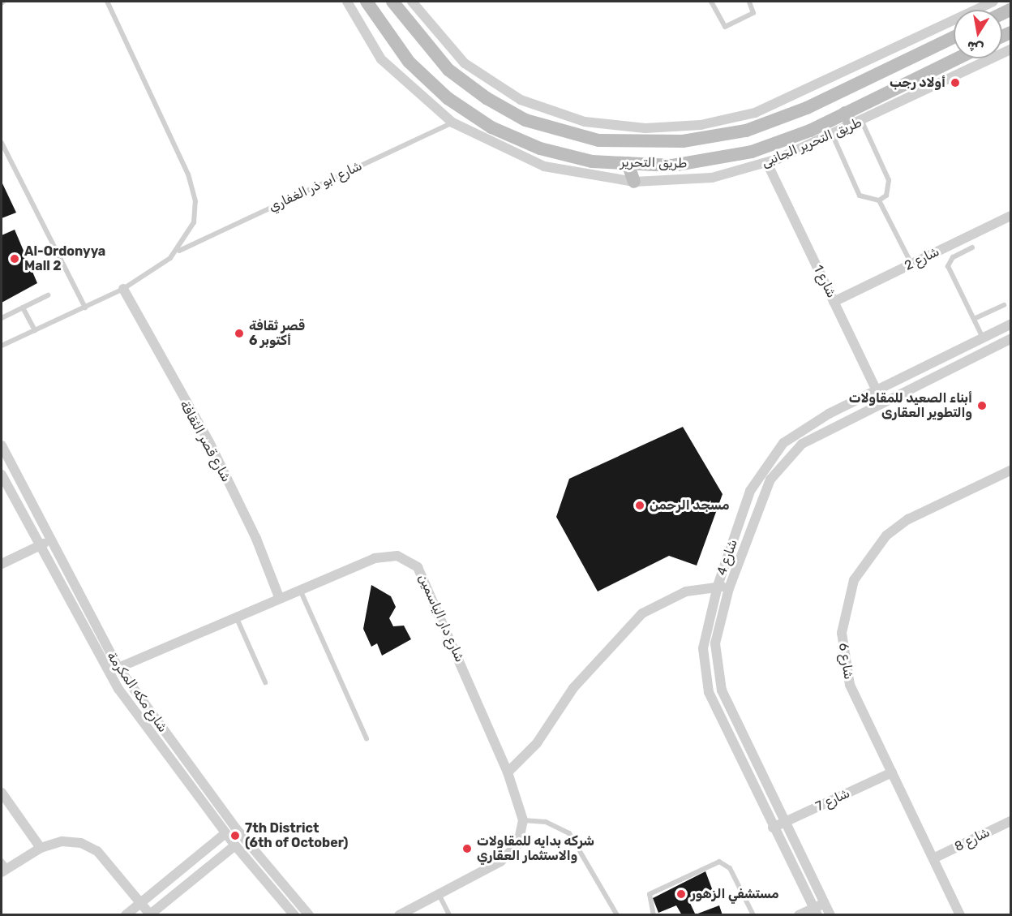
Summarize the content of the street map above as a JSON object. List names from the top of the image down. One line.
{"streets":{"street":["طريق التحرير الجانبى","طريق التحرير","شارع 2","شارع 1","شارع قصر الثقافة","شارع 4","شارع دار الياسمين","شارع 6","شارع مكه المكرمة","شارع 7","شارع 8"],"lane":["شارع ابو ذر الغفاري"]},"crossings":[["طريق التحرير الجانبى","شارع ابو ذر الغفاري"],["طريق التحرير الجانبى","شارع 1"],["شارع ابو ذر الغفاري","شارع قصر الثقافة"],["شارع 2","شارع 1"],["شارع 1","شارع 4"],["شارع قصر الثقافة","شارع دار الياسمين"],["شارع 4","شارع 7"],["شارع دار الياسمين","شارع مكه المكرمة"],["شارع 6","شارع 7"],["شارع 6","شارع 8"]],"places":["أولاد رجب","Al-Ordonyya Mall 2","قصر ثقافة 6 أكتوبر","أبناء الصعيد للمقاولات والتطوير العقارى","مسجد الرحمن","7th District (6th of October)","شركه بدايه للمقاولات والاستثمار العقاري","مستشفي الزهور"],"north":"bottom"}
